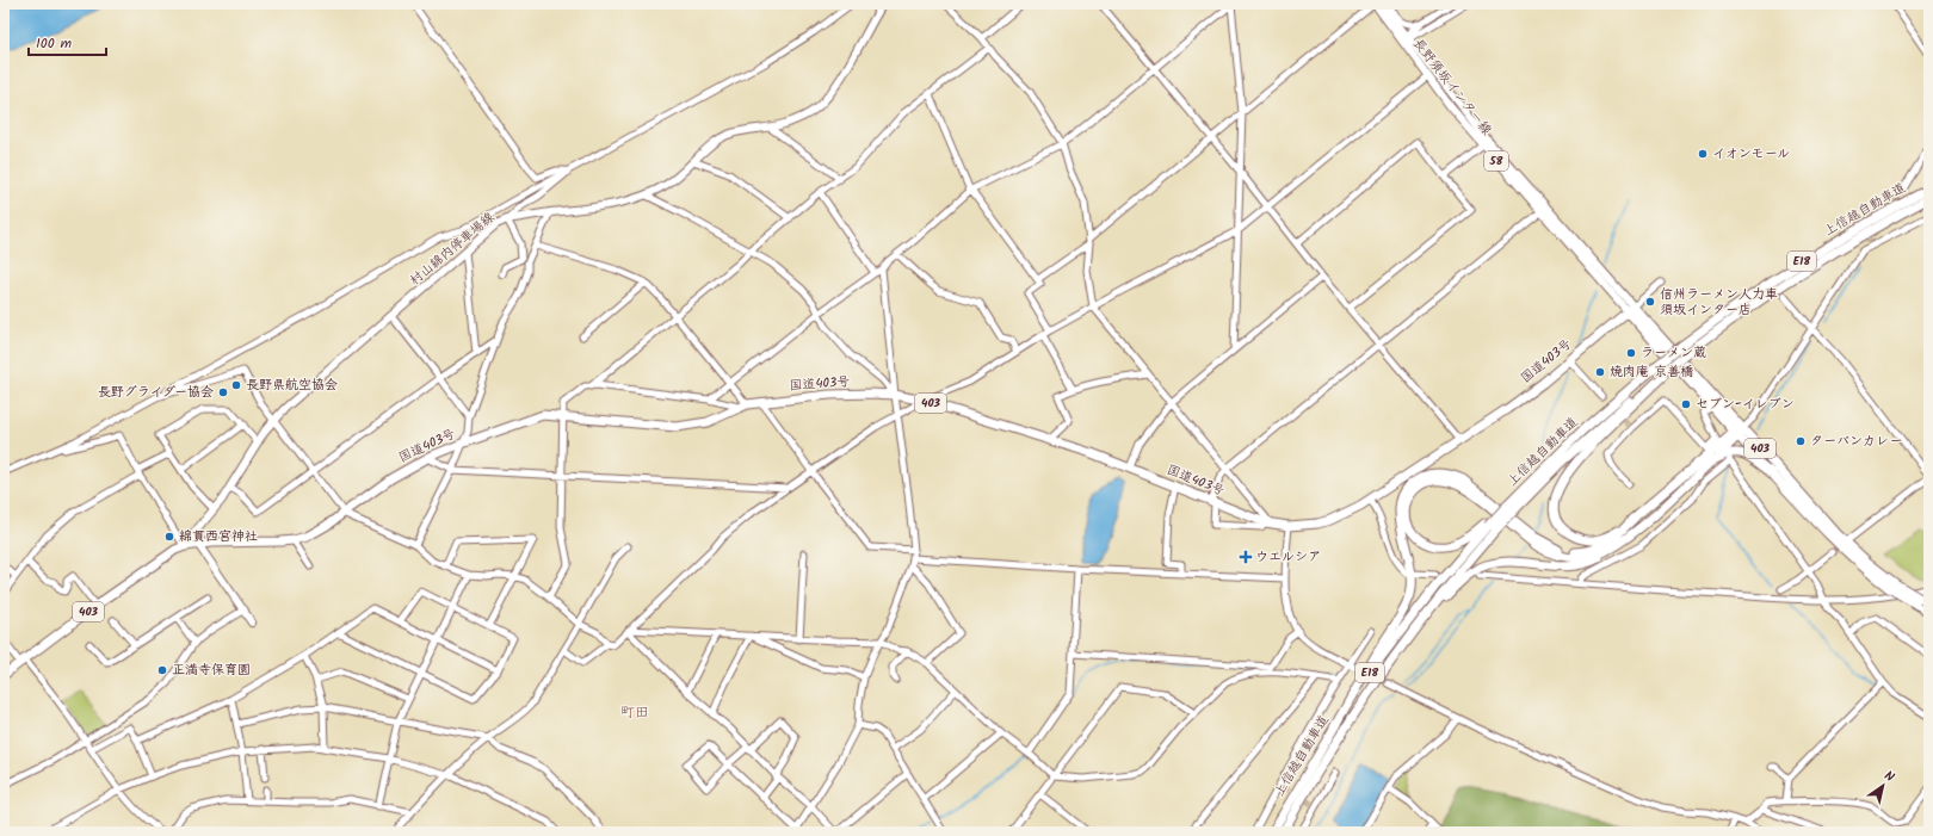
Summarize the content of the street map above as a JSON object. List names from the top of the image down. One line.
{"streets":{"highway":["上信越自動車道","E18","国道403号","403"],"main road":["長野須坂インター線","58","村山綿内停車場線"]},"crossings":[["長野須坂インター線","国道403号"],["長野須坂インター線","403"],["国道403号","403"]],"districts":["町田"],"places":{"other":["イオンモール","信州ラーメン人力車 須坂インター店","ラーメン蔵","焼肉庵 京善橋","長野県航空協会","長野グライダー協会","セブン-イレブン","ターバンカレー","綿貫西宮神社","正満寺保育園"],"health":["ウエルシア"]},"scale_bar":"100 m","north":"top right"}
